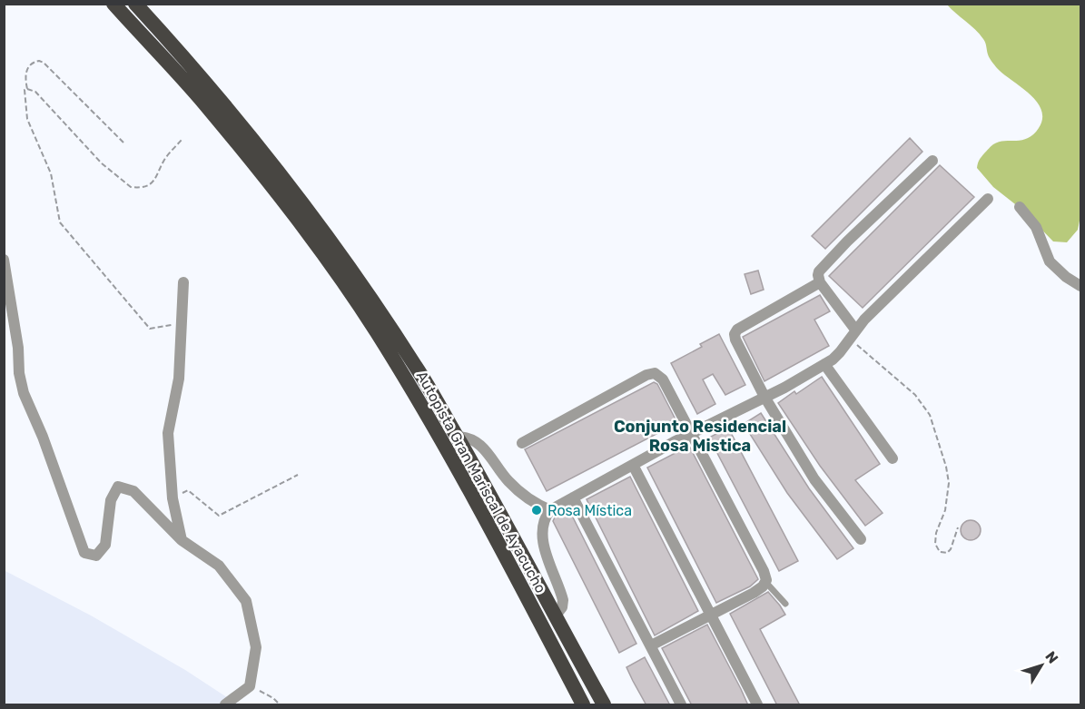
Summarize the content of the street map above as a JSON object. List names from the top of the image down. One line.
{"streets":{"highway":["Autopista Gran Mariscal de Ayacucho"]},"districts":["Conjunto Residencial Rosa Mistica"],"places":["Rosa Mística"],"north":"top right"}
